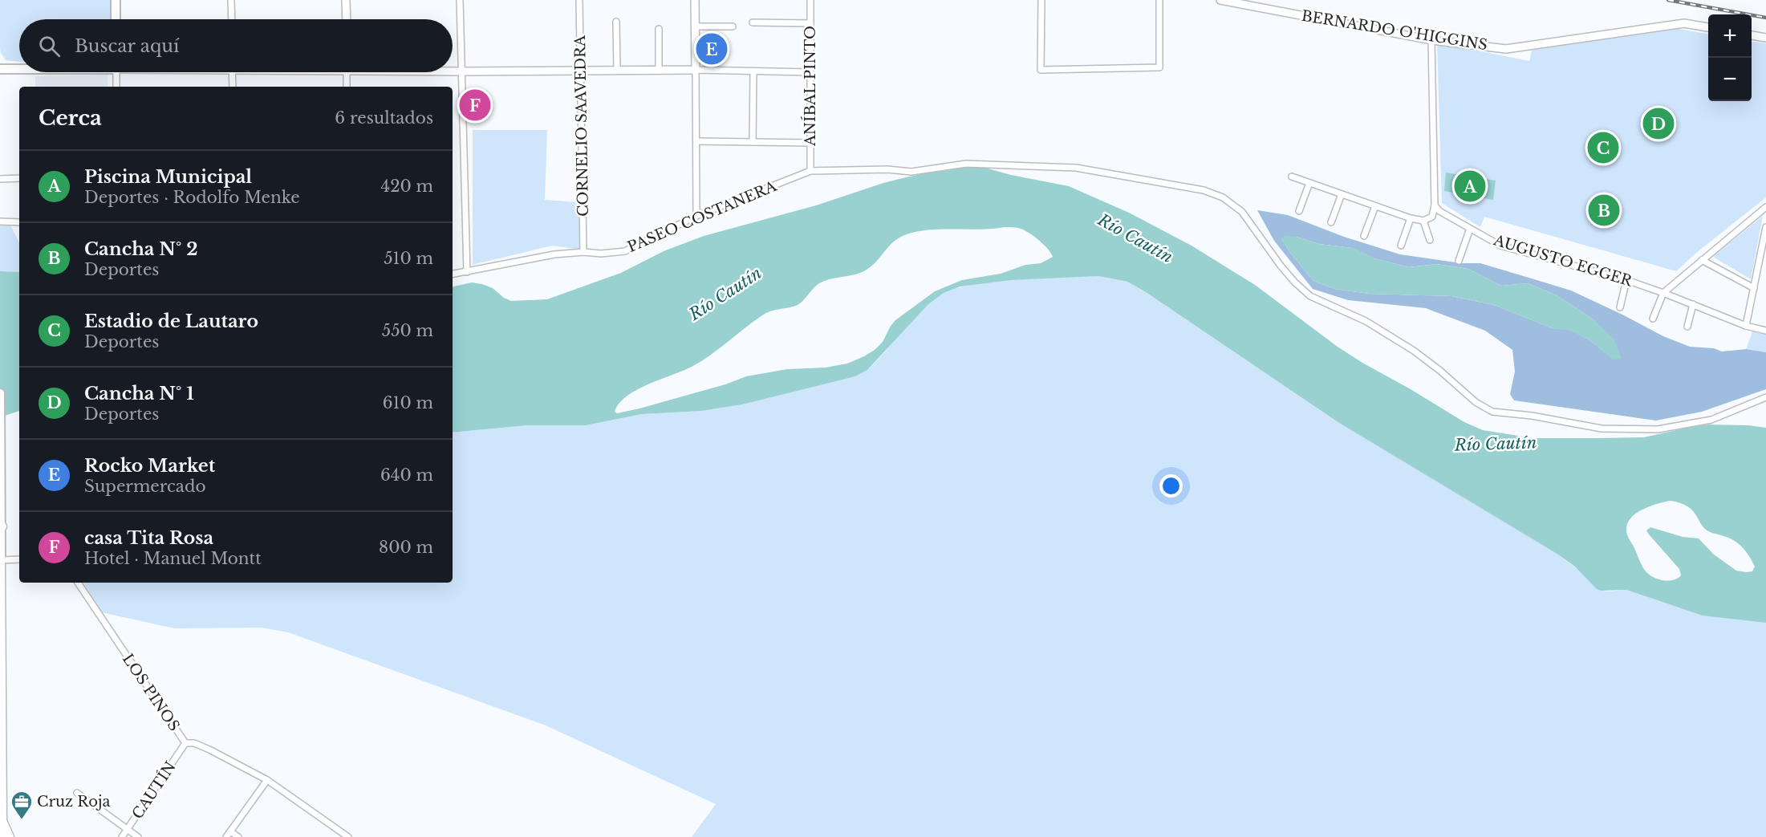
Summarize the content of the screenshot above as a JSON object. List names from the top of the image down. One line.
{"streets":{"street":["BERNARDO O'HIGGINS","ANÍBAL PINTO","CORNELIO SAAVEDRA","PASEO COSTANERA","AUGUSTO EGGER","LOS PINOS","CAUTÍN"]},"crossings":[["ANÍBAL PINTO","PASEO COSTANERA"],["CORNELIO SAAVEDRA","PASEO COSTANERA"],["LOS PINOS","CAUTÍN"]],"water":["Río Cautín"],"places":{"office":["Cruz Roja"]},"page":{"map_buttons":["+","−"],"search":"Buscar aquí","pins":["E","F","D","C","A","B"],"heading":["Cerca","6 resultados"],"list":[{"mark":"A","name":"Piscina Municipal","note":"Deportes · Rodolfo Menke","value":"420 m"},{"mark":"B","name":"Cancha N° 2","note":"Deportes","value":"510 m"},{"mark":"C","name":"Estadio de Lautaro","note":"Deportes","value":"550 m"},{"mark":"D","name":"Cancha N° 1","note":"Deportes","value":"610 m"},{"mark":"E","name":"Rocko Market","note":"Supermercado","value":"640 m"},{"mark":"F","name":"casa Tita Rosa","note":"Hotel · Manuel Montt","value":"800 m"}]}}
